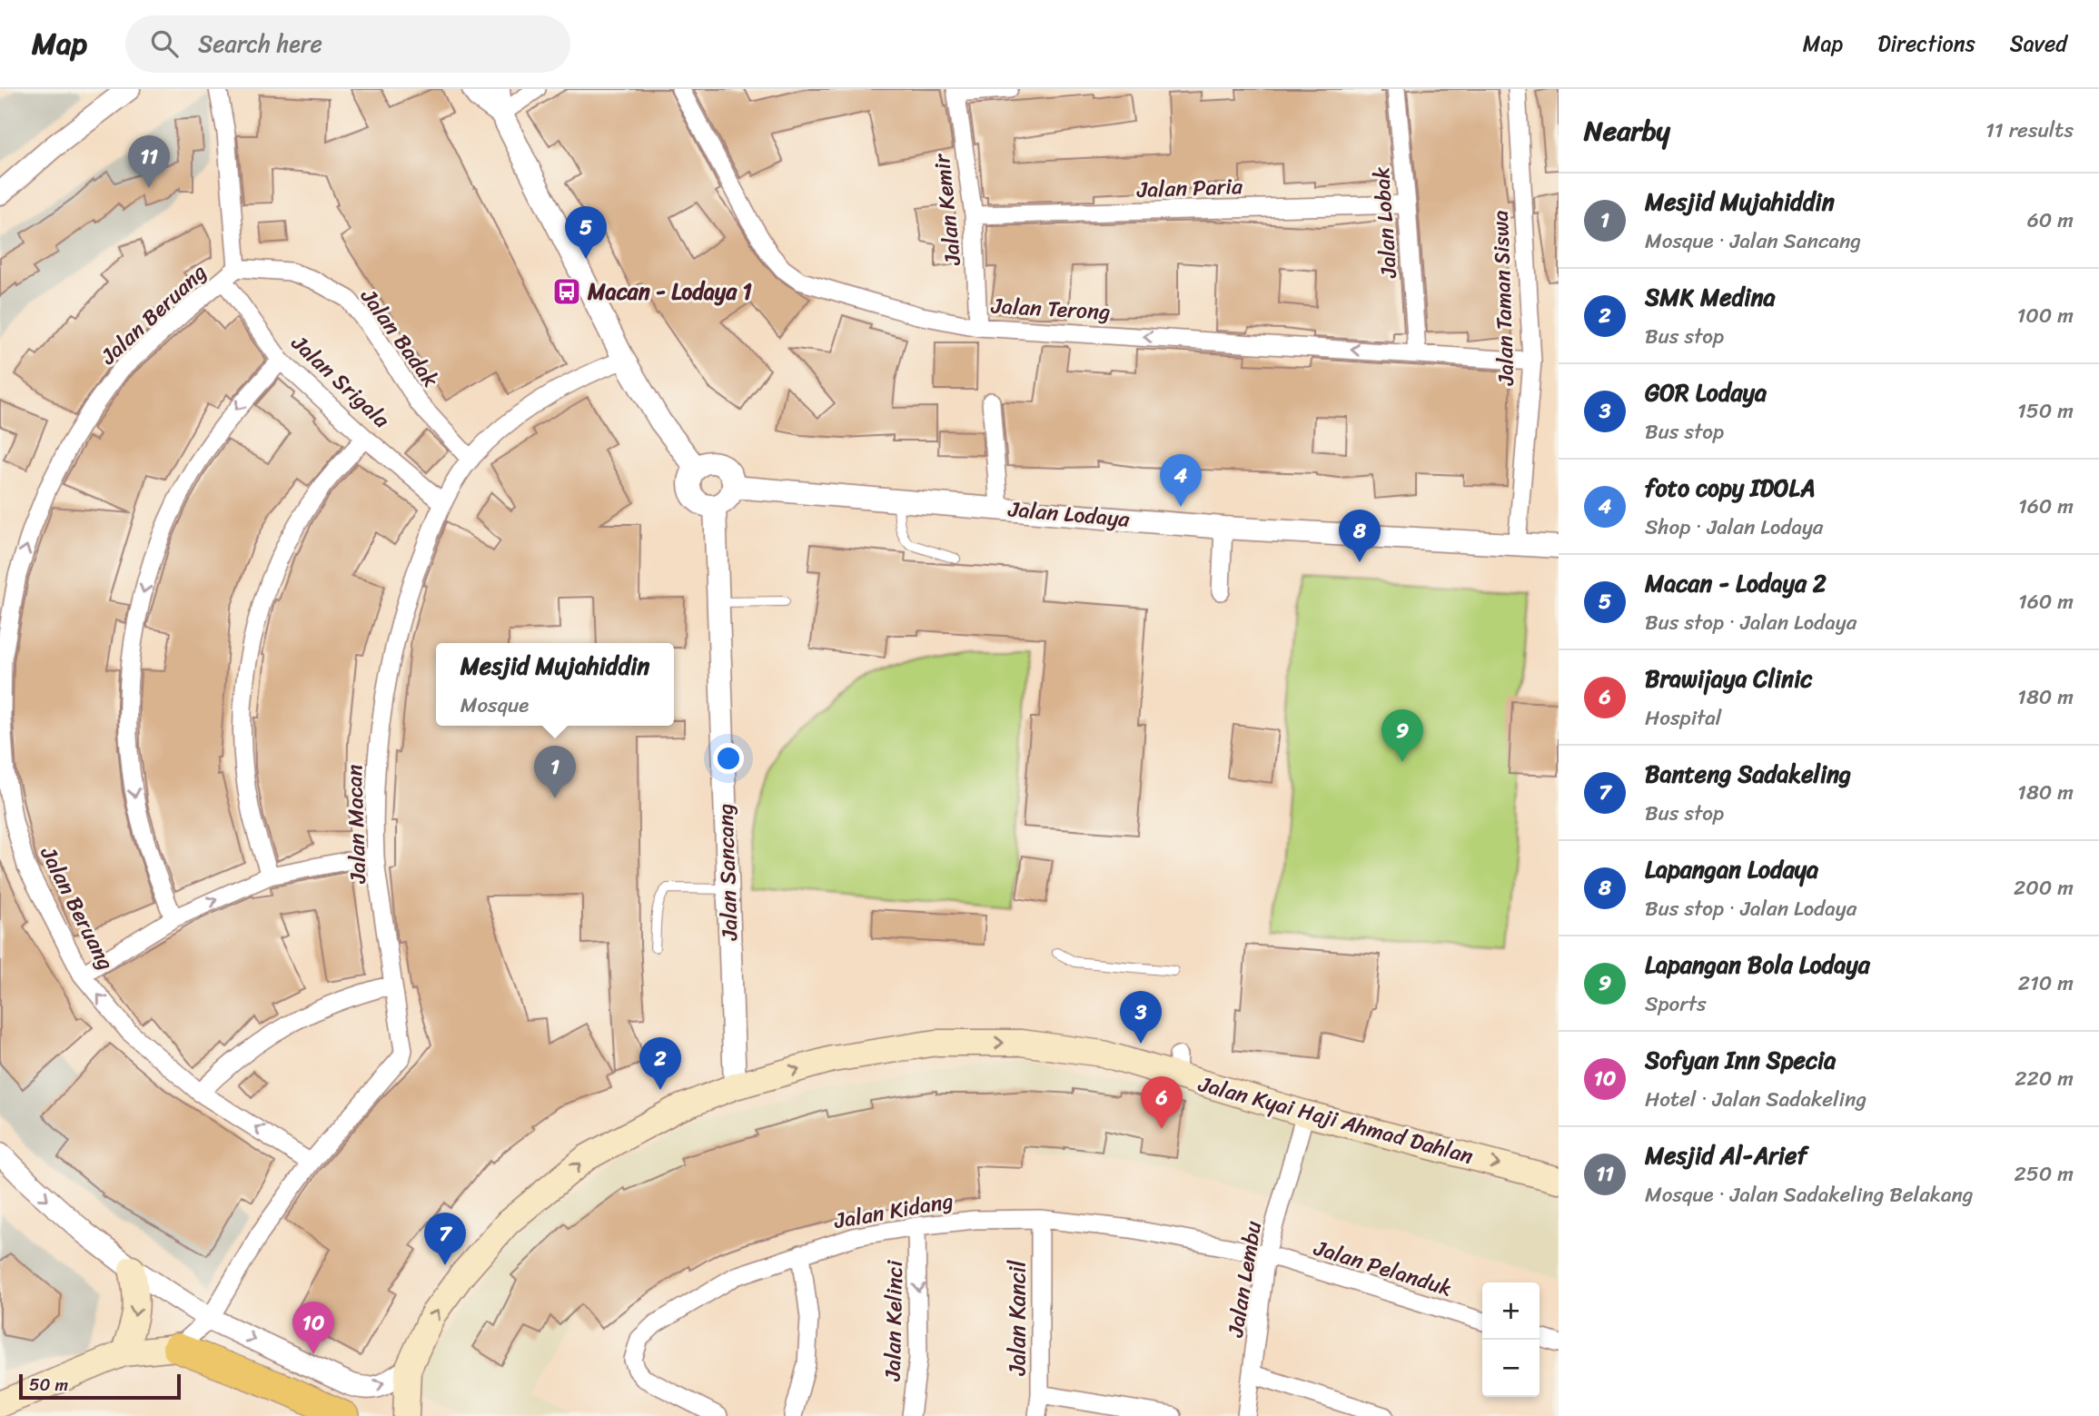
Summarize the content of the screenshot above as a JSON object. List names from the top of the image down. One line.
{"streets":{"main road":["Jalan Kyai Haji Ahmad Dahlan"],"street":["Jalan Paria","Jalan Kemir","Jalan Lobak","Jalan Taman Siswa","Jalan Terong","Jalan Beruang","Jalan Badak","Jalan Srigala","Jalan Lodaya","Jalan Macan","Jalan Sancang","Jalan Kidang","Jalan Pelanduk","Jalan Lembu","Jalan Kancil","Jalan Kelinci"]},"crossings":[["Jalan Paria","Jalan Kemir"],["Jalan Paria","Jalan Lobak"],["Jalan Kemir","Jalan Terong"],["Jalan Lobak","Jalan Terong"],["Jalan Taman Siswa","Jalan Terong"],["Jalan Taman Siswa","Jalan Lodaya"],["Jalan Beruang","Jalan Badak"],["Jalan Beruang","Jalan Srigala"],["Jalan Beruang","Jalan Macan"],["Jalan Badak","Jalan Srigala"],["Jalan Badak","Jalan Macan"],["Jalan Srigala","Jalan Macan"],["Jalan Lodaya","Jalan Sancang"],["Jalan Sancang","Jalan Kyai Haji Ahmad Dahlan"],["Jalan Kyai Haji Ahmad Dahlan","Jalan Lembu"],["Jalan Kidang","Jalan Pelanduk"],["Jalan Kidang","Jalan Lembu"],["Jalan Kidang","Jalan Kancil"],["Jalan Kidang","Jalan Kelinci"],["Jalan Pelanduk","Jalan Lembu"]],"one_way":["Jalan Terong","Jalan Beruang","Jalan Kyai Haji Ahmad Dahlan"],"places":{"bus stop":["Macan - Lodaya 1"]},"scale_bar":"50 m","page":{"header":"Map","search":"Search here","nav":["Map","Directions","Saved"],"heading":["Nearby","11 results"],"pins":["11","5","4","8","9","1","3","2","6","7","10"],"list":[{"mark":"1","name":"Mesjid Mujahiddin","note":"Mosque · Jalan Sancang","value":"60 m"},{"mark":"2","name":"SMK Medina","note":"Bus stop","value":"100 m"},{"mark":"3","name":"GOR Lodaya","note":"Bus stop","value":"150 m"},{"mark":"4","name":"foto copy IDOLA","note":"Shop · Jalan Lodaya","value":"160 m"},{"mark":"5","name":"Macan - Lodaya 2","note":"Bus stop · Jalan Lodaya","value":"160 m"},{"mark":"6","name":"Brawijaya Clinic","note":"Hospital","value":"180 m"},{"mark":"7","name":"Banteng Sadakeling","note":"Bus stop","value":"180 m"},{"mark":"8","name":"Lapangan Lodaya","note":"Bus stop · Jalan Lodaya","value":"200 m"},{"mark":"9","name":"Lapangan Bola Lodaya","note":"Sports","value":"210 m"},{"mark":"10","name":"Sofyan Inn Specia","note":"Hotel · Jalan Sadakeling","value":"220 m"},{"mark":"11","name":"Mesjid Al-Arief","note":"Mosque · Jalan Sadakeling Belakang","value":"250 m"}],"popup":["Mesjid Mujahiddin","Mosque"],"map_buttons":["+","−"],"scale":"50 m"}}
